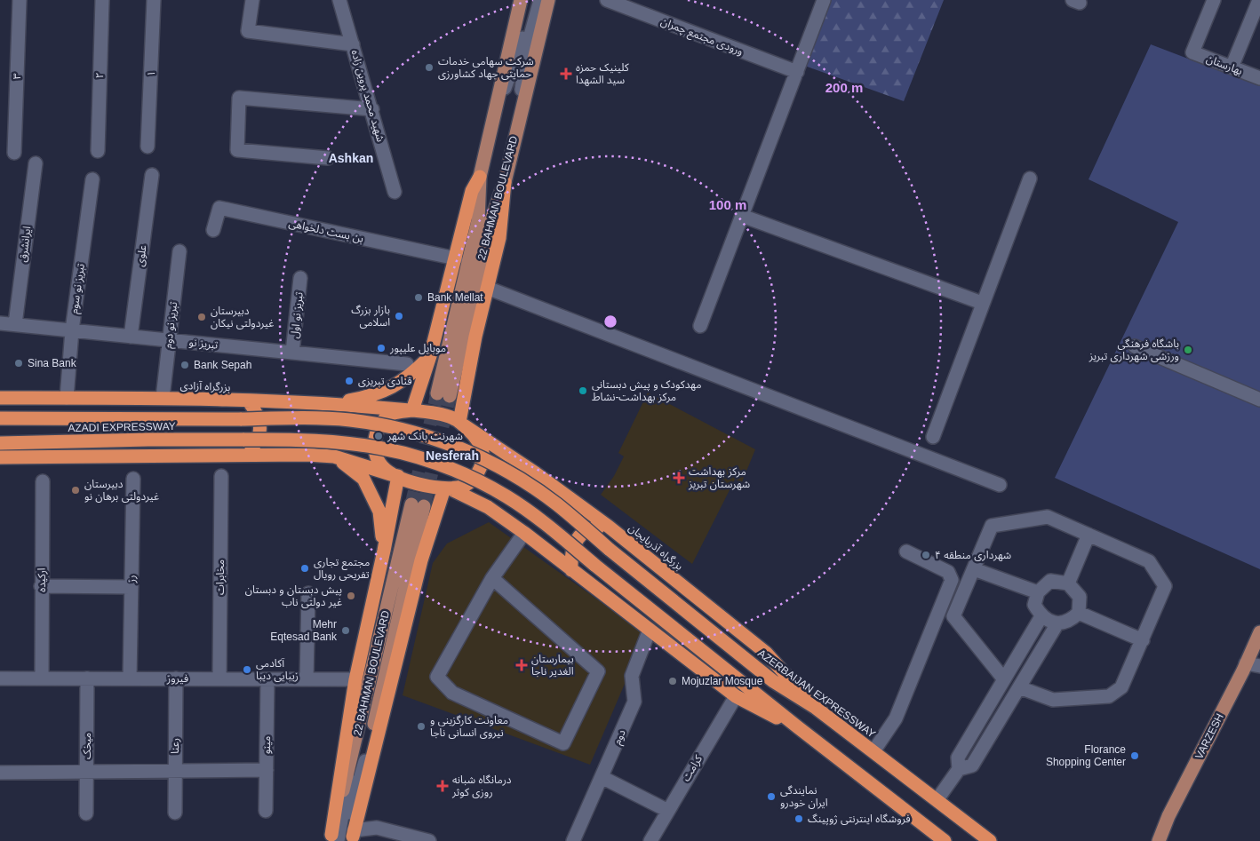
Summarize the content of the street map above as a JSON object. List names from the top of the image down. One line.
{"streets":{"highway":["بزرگراه آزادی","AZADI EXPRESSWAY","بزرگراه آذربایجان","AZERBAIJAN EXPRESSWAY"],"main road":["22 BAHMAN BOULEVARD","VARZESH"],"street":["ورودی مجتمع چمران","بهارستان","۱","۲","۳","شهید محمد پروین زاده","بن بست دلخواهی","ایرانشرق","علوی","تبریز نو سوم","تبریز نو اول","تبریز نو دوم","تبریز نو","مخابرات","رز","ارکیده","فیروز","دوم","مینو","میخک","رعنا","کرامت"]},"crossings":[["ایرانشرق","تبریز نو"],["علوی","تبریز نو"],["تبریز نو سوم","تبریز نو"],["تبریز نو سوم","بزرگراه آزادی"],["تبریز نو اول","تبریز نو"],["تبریز نو دوم","تبریز نو"],["تبریز نو دوم","بزرگراه آزادی"],["بزرگراه آزادی","بزرگراه آذربایجان"],["AZADI EXPRESSWAY","AZERBAIJAN EXPRESSWAY"],["بزرگراه آذربایجان","AZERBAIJAN EXPRESSWAY"],["مخابرات","فیروز"],["رز","فیروز"],["ارکیده","فیروز"],["فیروز","مینو"],["فیروز","میخک"],["فیروز","رعنا"]],"districts":["Ashkan","Nesferah"],"places":{"other":["شرکت سهامی خدمات حمایتی جهاد کشاورزی","Bank Mellat","بازار بزرگ اسلامی","دبیرستان غیردولتی نیکان","موبایل علیپور","باشگاه فرهنگی ورزشی شهرداری تبریز","Sina Bank","Bank Sepah","قنادی تبریزی","مهدکودک و پیش دبستانی مرکز بهداشت-نشاط","شهرنت بانک شهر","دبیرستان غیردولتی برهان نو","شهرداری منطقه ۴","مجتمع تجاری تفریحی رویال","پیش دبستان و دبستان غیر دولتی ناب","Mehr Eqtesad Bank","آکادمی زیبایی دیبا","Mojuzlar Mosque","معاونت کارگزینی و نیروی انسانی ناجا","Florance Shopping Center","نمایندگی ایران خودرو","فروشگاه اینترنتی ژوپینگ"],"health":["کلینیک حمزه سید الشهدا","مرکز بهداشت شهرستان تبریز","بیمارستان الغدیر ناجا","درمانگاه شبانه روزی کوثر"]},"rings":["200 m","100 m"]}
